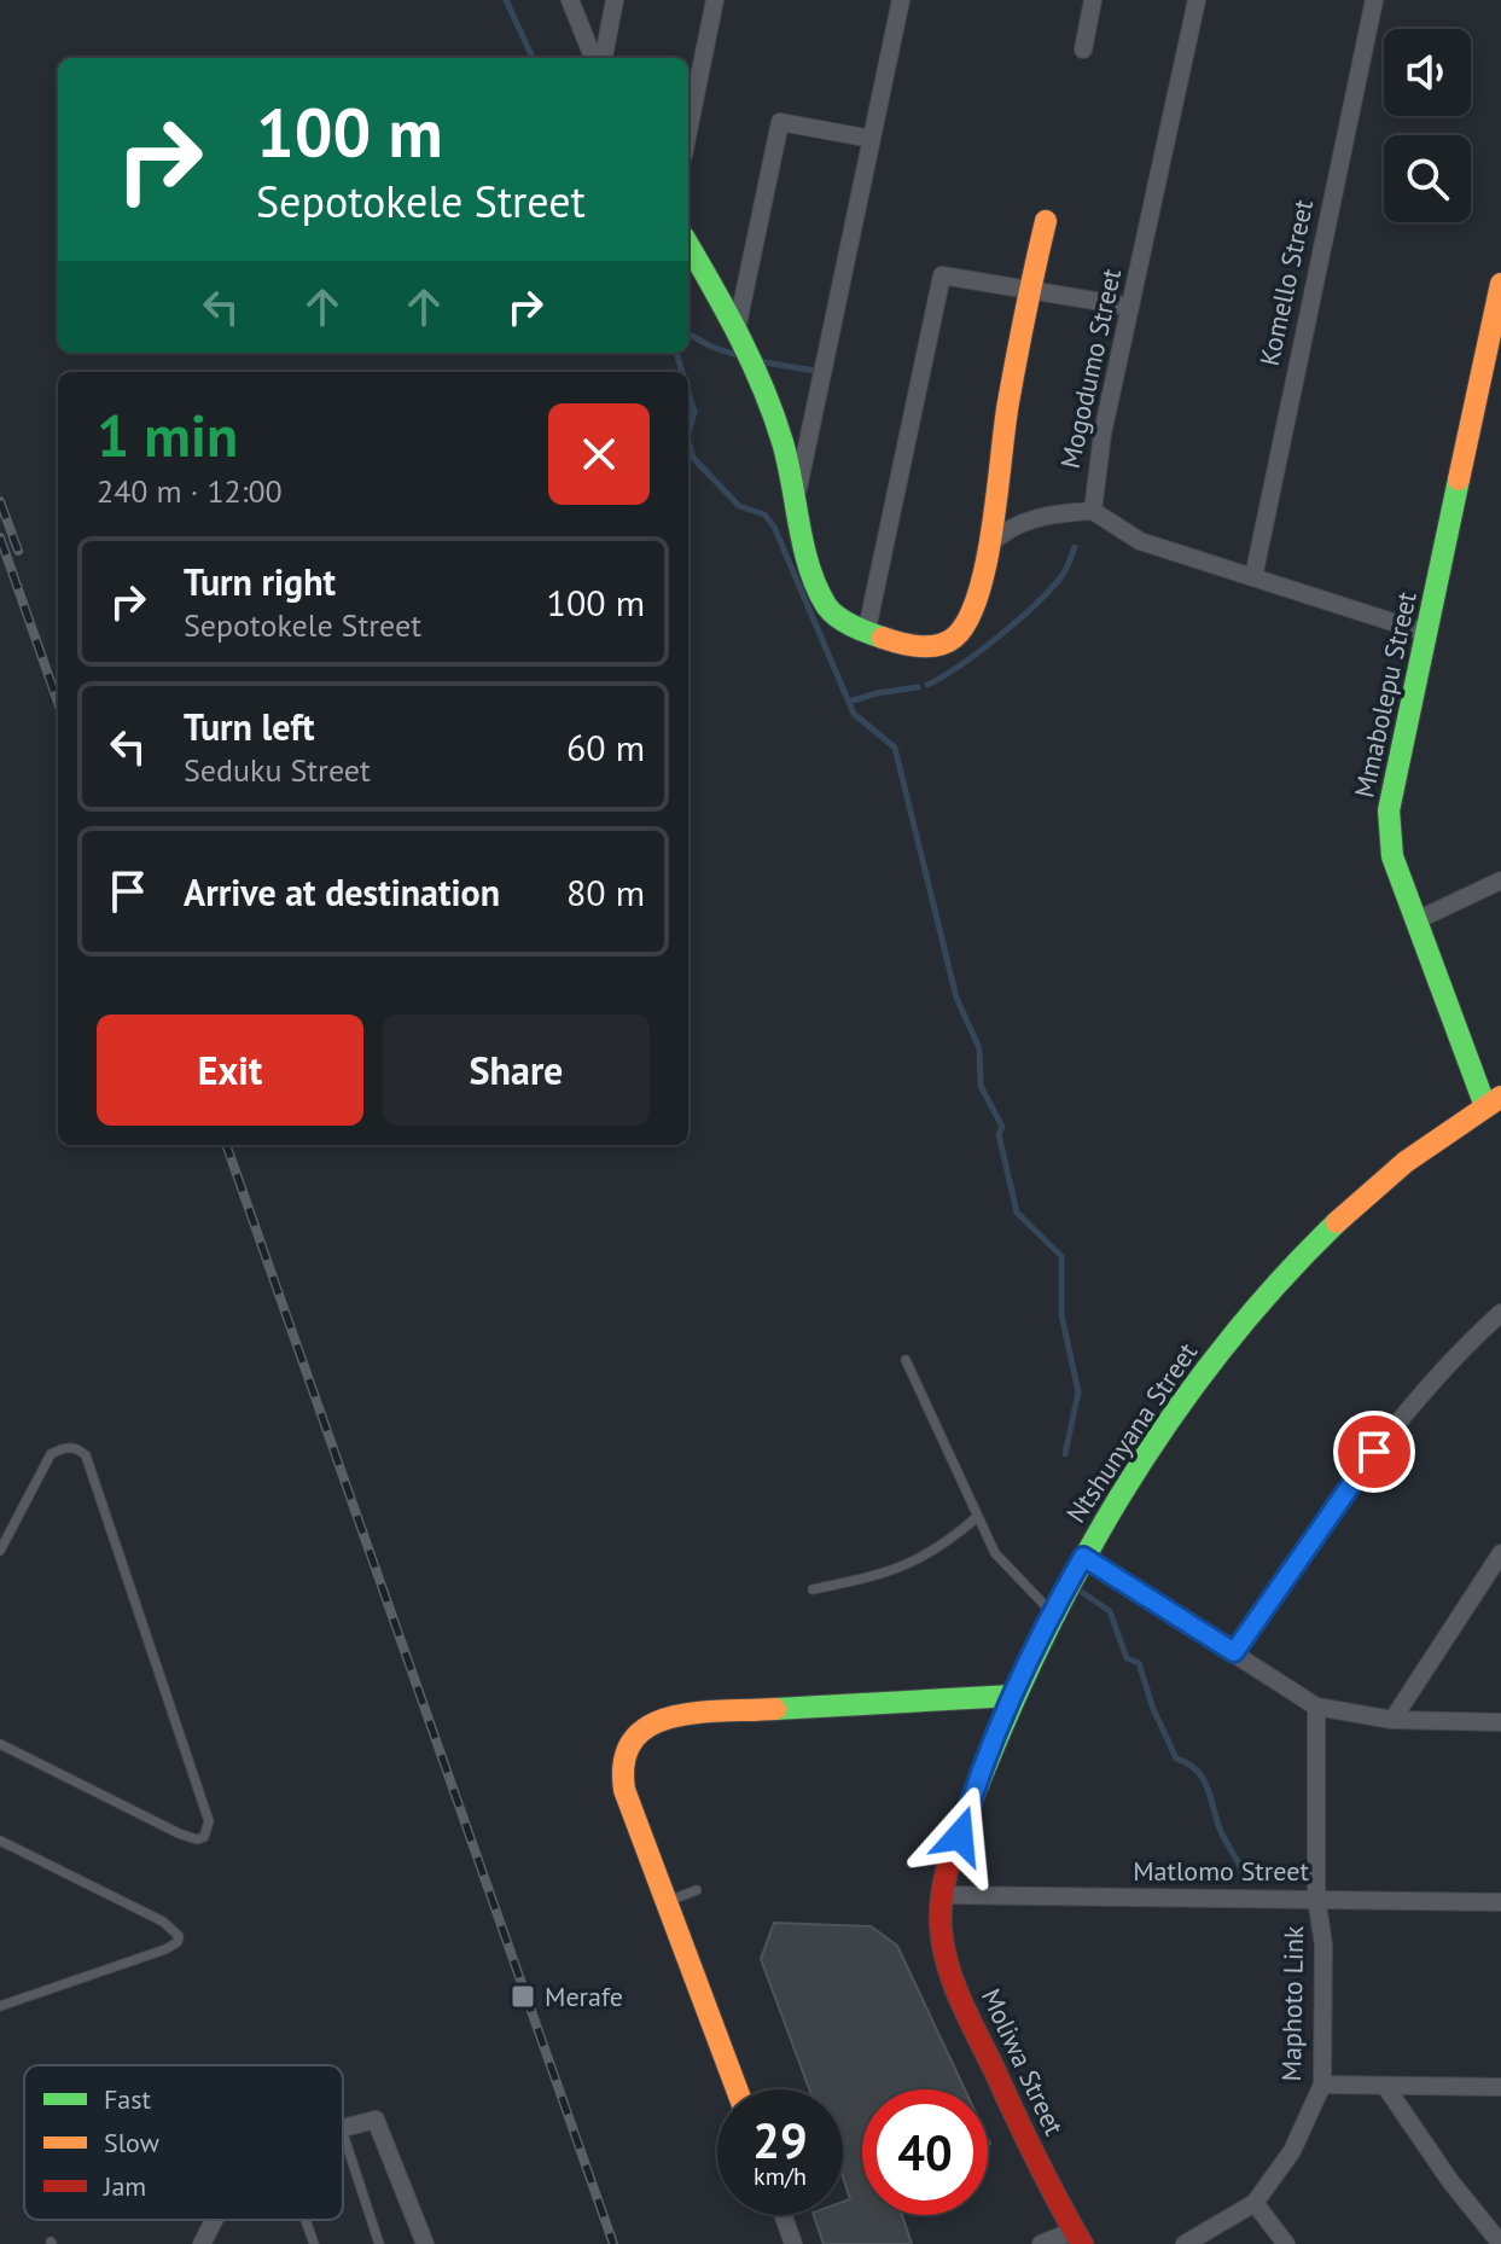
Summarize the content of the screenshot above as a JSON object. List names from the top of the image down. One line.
{"streets":{"street":["Komello Street","Mogodumo Street","Mmabolepu Street","Ntshunyana Street","Matlomo Street","Maphoto Link","Moliwa Street"]},"crossings":[["Mmabolepu Street","Ntshunyana Street"],["Ntshunyana Street","Matlomo Street"],["Ntshunyana Street","Moliwa Street"],["Matlomo Street","Maphoto Link"],["Matlomo Street","Moliwa Street"]],"places":{"transit":["Merafe"]},"legend":["Fast","Slow","Jam"],"page":{"turn":["100 m","Sepotokele Street"],"heading":["1 min","240 m · 12:00"],"list":[{"name":"Turn right","note":"Sepotokele Street","value":"100 m"},{"name":"Turn left","note":"Seduku Street","value":"60 m"},{"name":"Arrive at destination","value":"80 m"}],"buttons":["Exit","Share"],"speed":"29 km/h","limit":"40"}}
